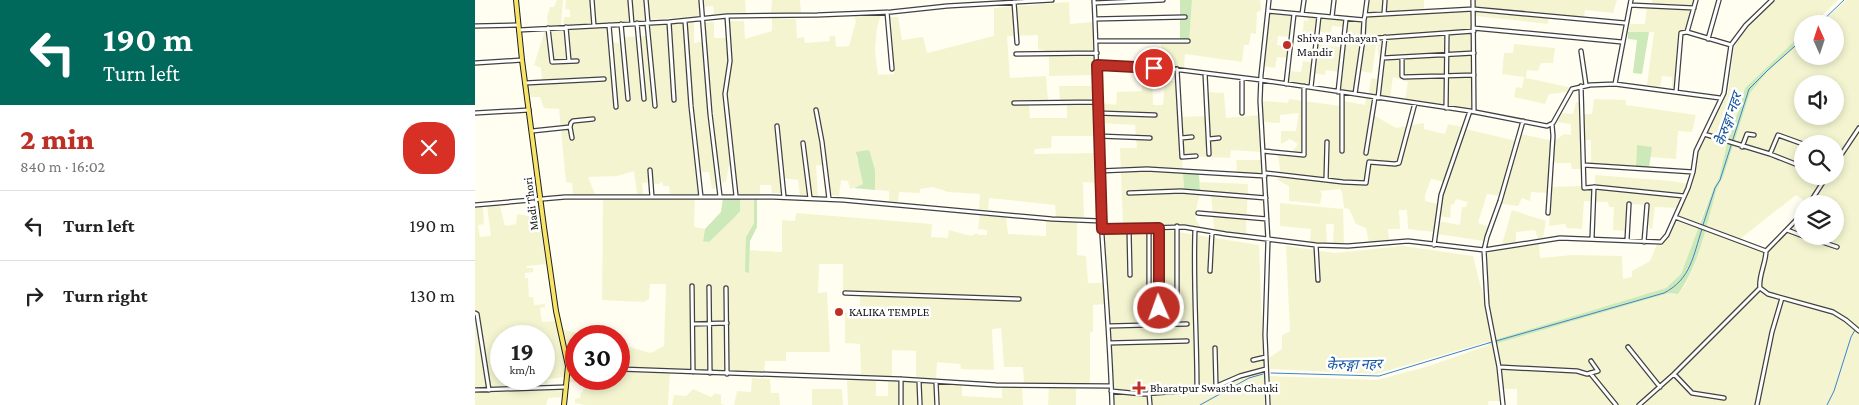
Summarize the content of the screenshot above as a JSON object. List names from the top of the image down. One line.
{"streets":{"main road":["Madi Thori"]},"water":["केेरुङ्गा नहर"],"places":{"other":["Shiva Panchayan Mandir","KALIKA TEMPLE"],"health":["Bharatpur Swasthe Chauki"]},"north":"top","page":{"turn":["190 m","Turn left"],"heading":["2 min","840 m · 16:02"],"list":[{"name":"Turn left","value":"190 m"},{"name":"Turn right","value":"130 m"}],"speed":"19 km/h","limit":"30"}}
